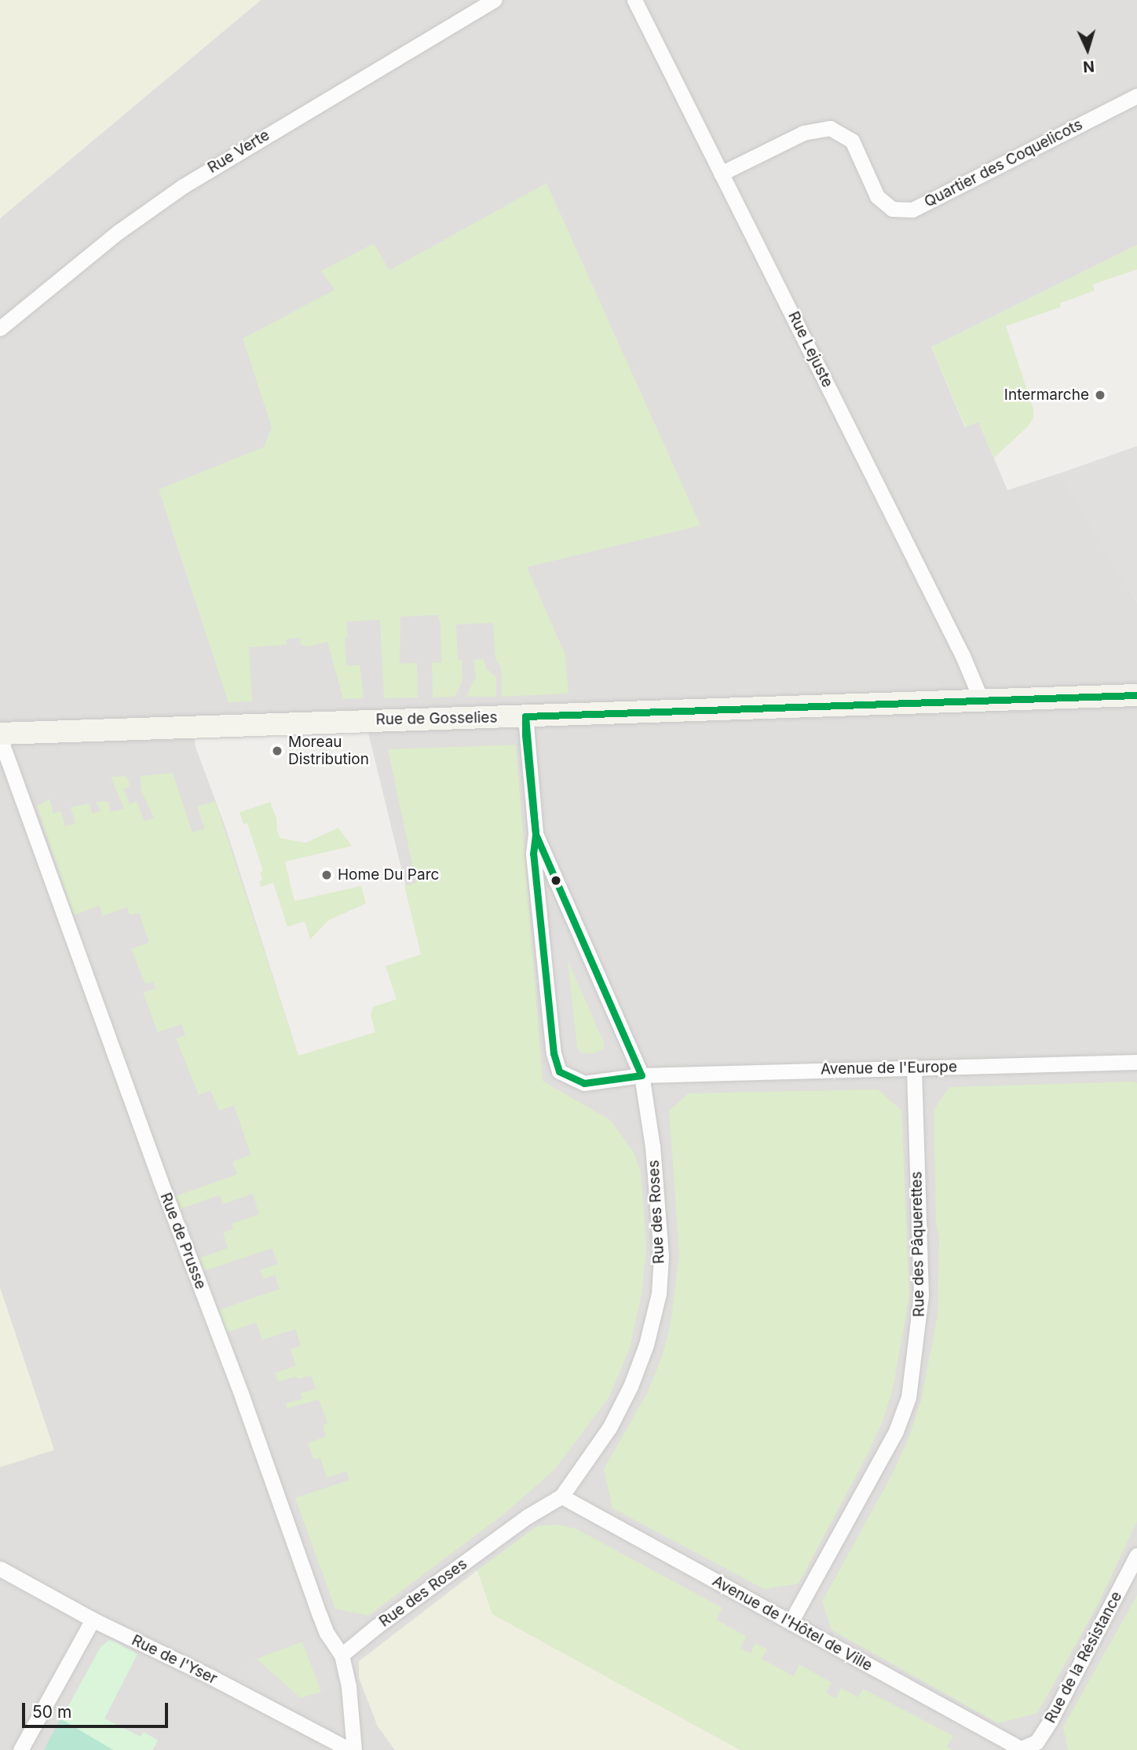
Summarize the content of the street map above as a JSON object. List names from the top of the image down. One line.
{"streets":{"main road":["Rue de Gosselies"],"street":["Rue Verte","Quartier des Coquelicots","Rue Lejuste","Avenue de l'Europe","Rue des Roses","Rue de Prusse","Rue des Pâquerettes","Avenue de l'Hôtel de Ville","Rue de la Résistance","Rue de l'Yser"]},"crossings":[["Quartier des Coquelicots","Rue Lejuste"],["Rue Lejuste","Rue de Gosselies"],["Rue de Gosselies","Rue de Prusse"],["Avenue de l'Europe","Rue des Roses"],["Avenue de l'Europe","Rue des Pâquerettes"],["Rue des Roses","Rue de Prusse"],["Rue des Roses","Avenue de l'Hôtel de Ville"],["Rue de Prusse","Rue de l'Yser"],["Rue des Pâquerettes","Avenue de l'Hôtel de Ville"],["Avenue de l'Hôtel de Ville","Rue de la Résistance"]],"places":["Intermarche","Moreau Distribution","Home Du Parc"],"scale_bar":"50 m","north":"bottom"}
